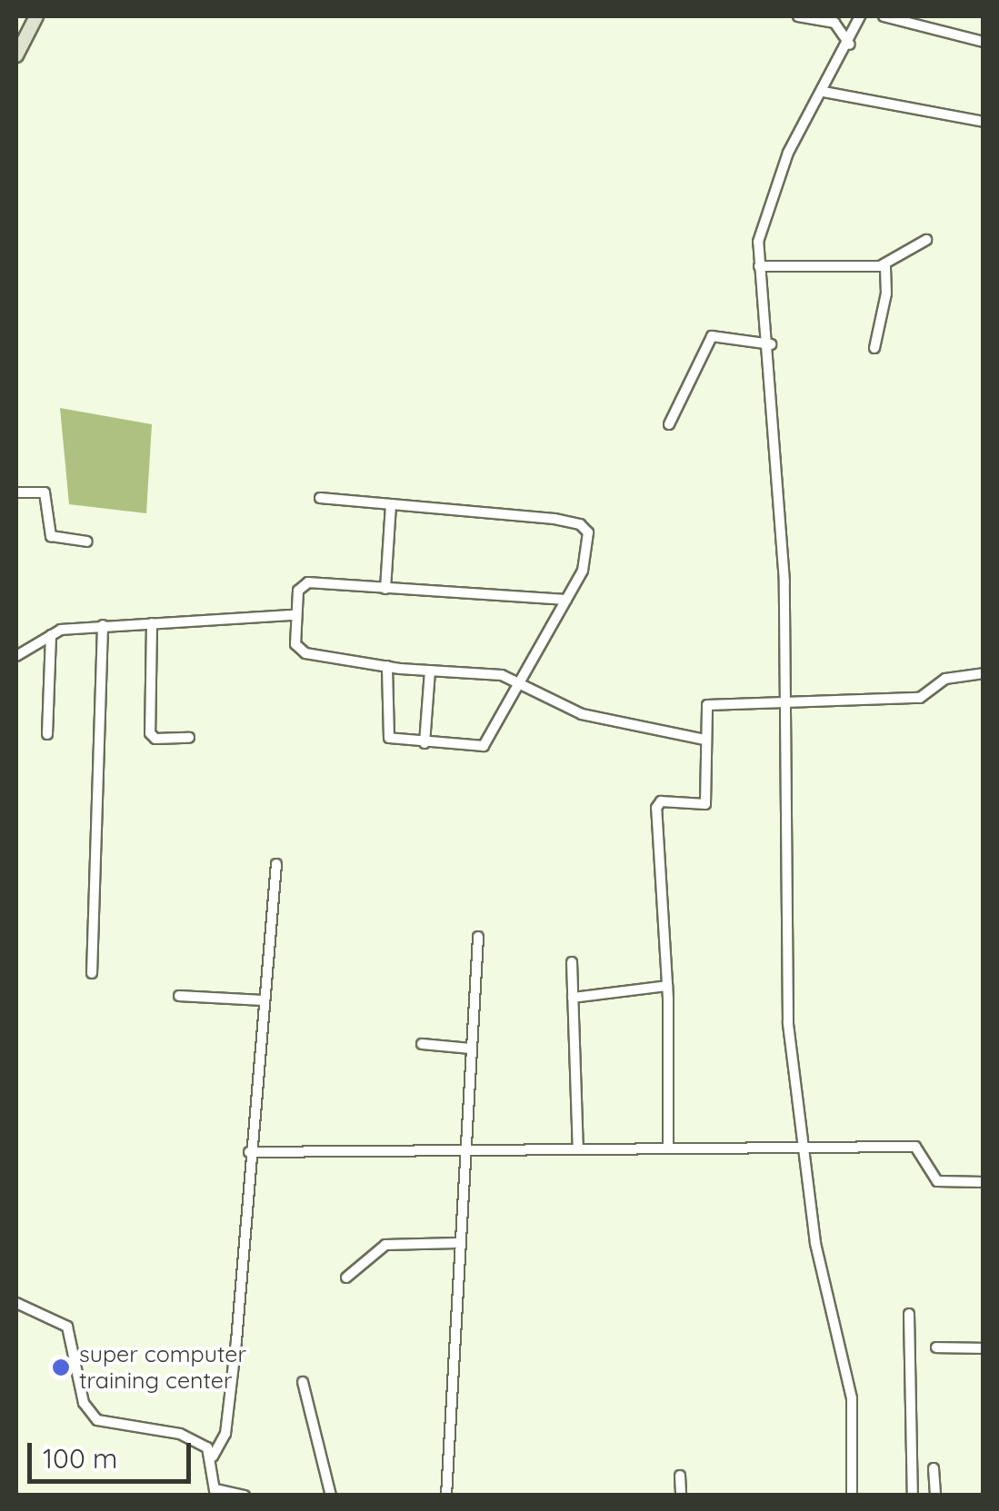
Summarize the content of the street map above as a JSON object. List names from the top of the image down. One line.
{"places":["super computer training center"],"scale_bar":"100 m"}
